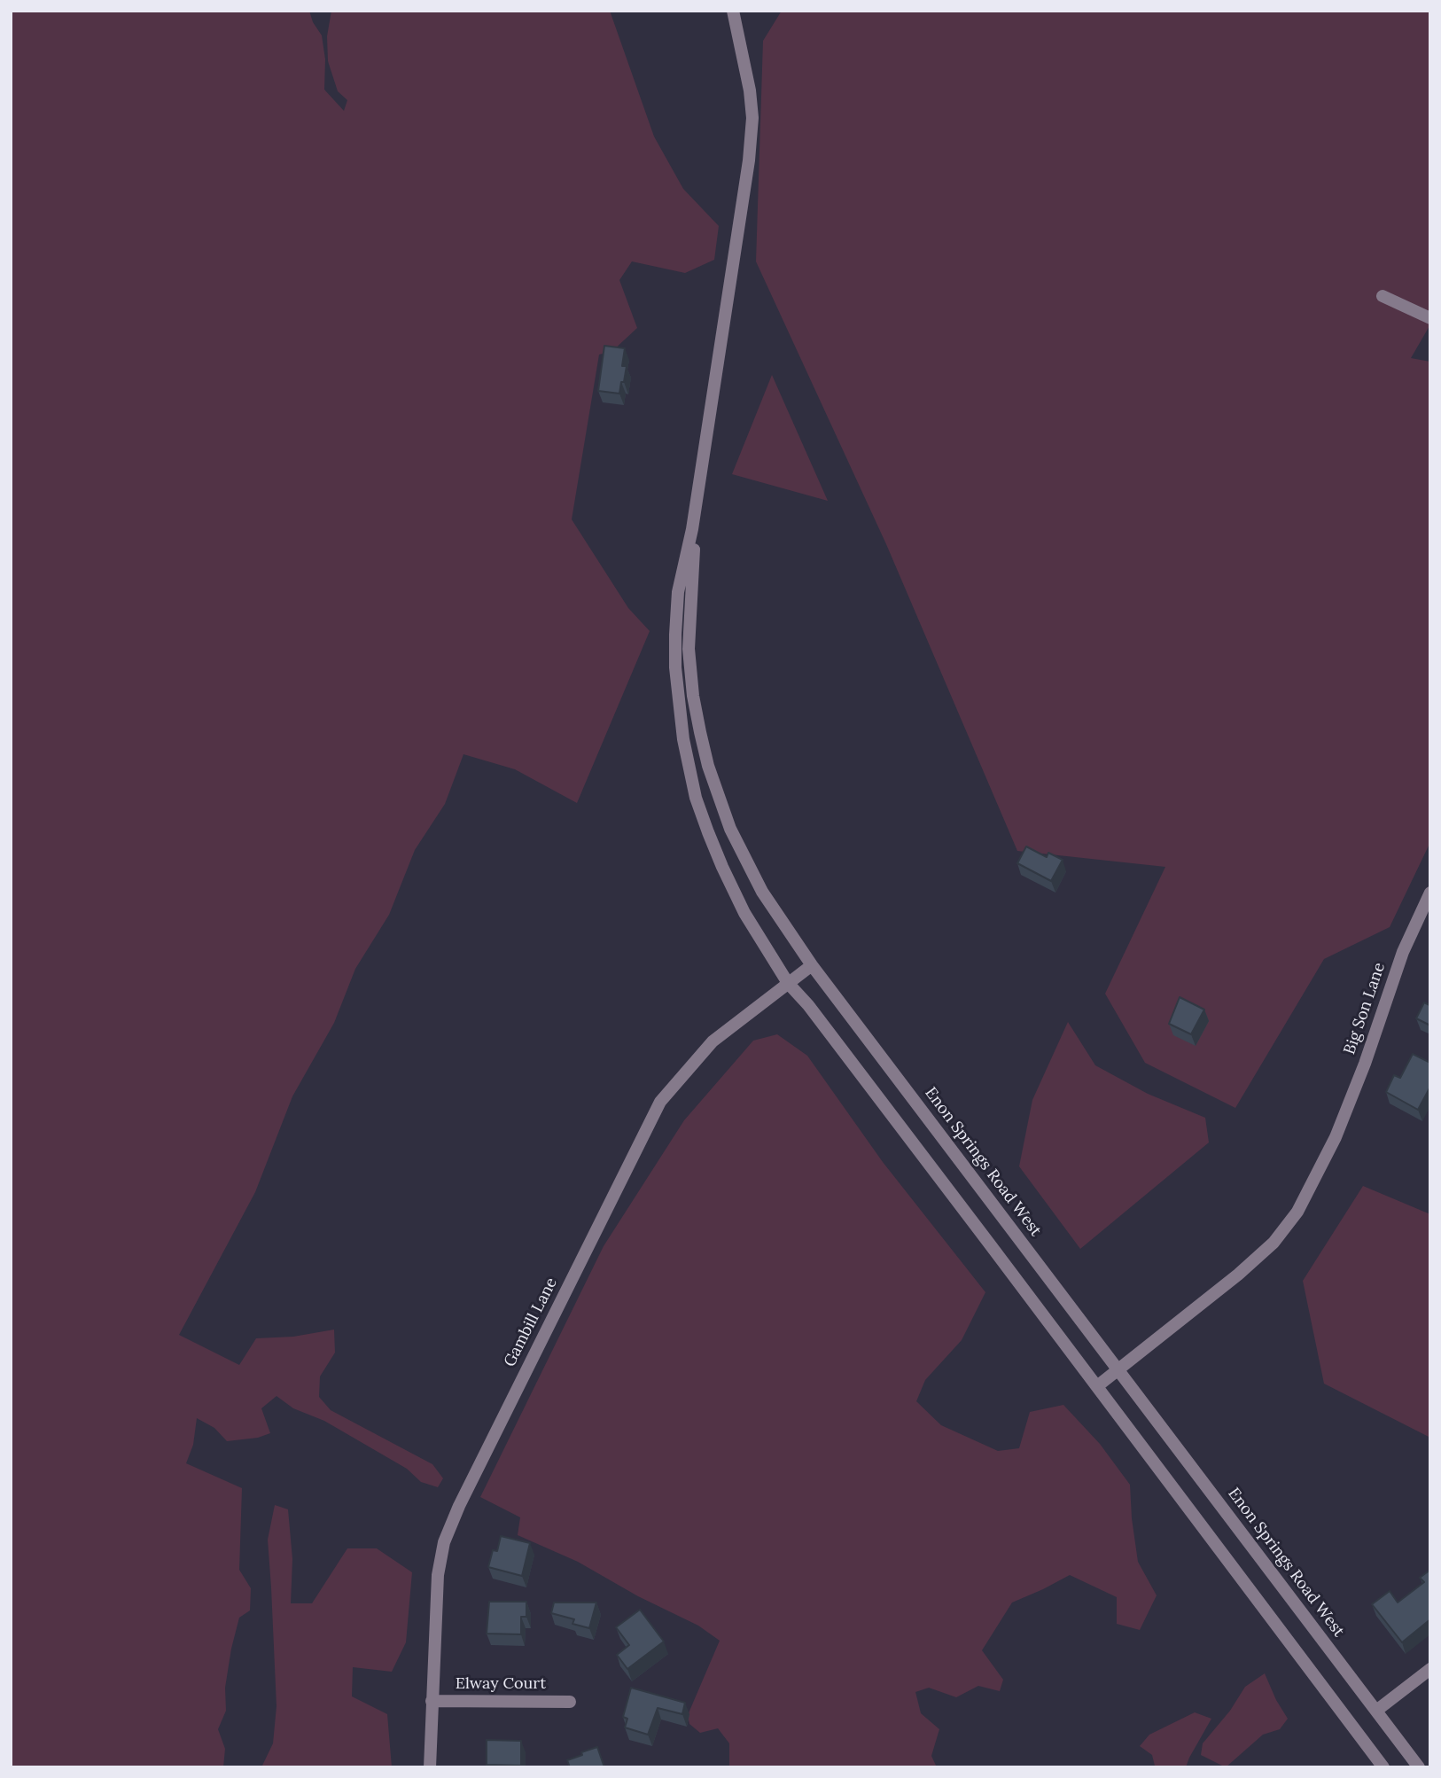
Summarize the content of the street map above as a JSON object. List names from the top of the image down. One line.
{"streets":{"street":["Big Son Lane","Enon Springs Road West","Gambill Lane","Elway Court"]},"crossings":[["Big Son Lane","Enon Springs Road West"],["Enon Springs Road West","Gambill Lane"],["Gambill Lane","Elway Court"]]}
